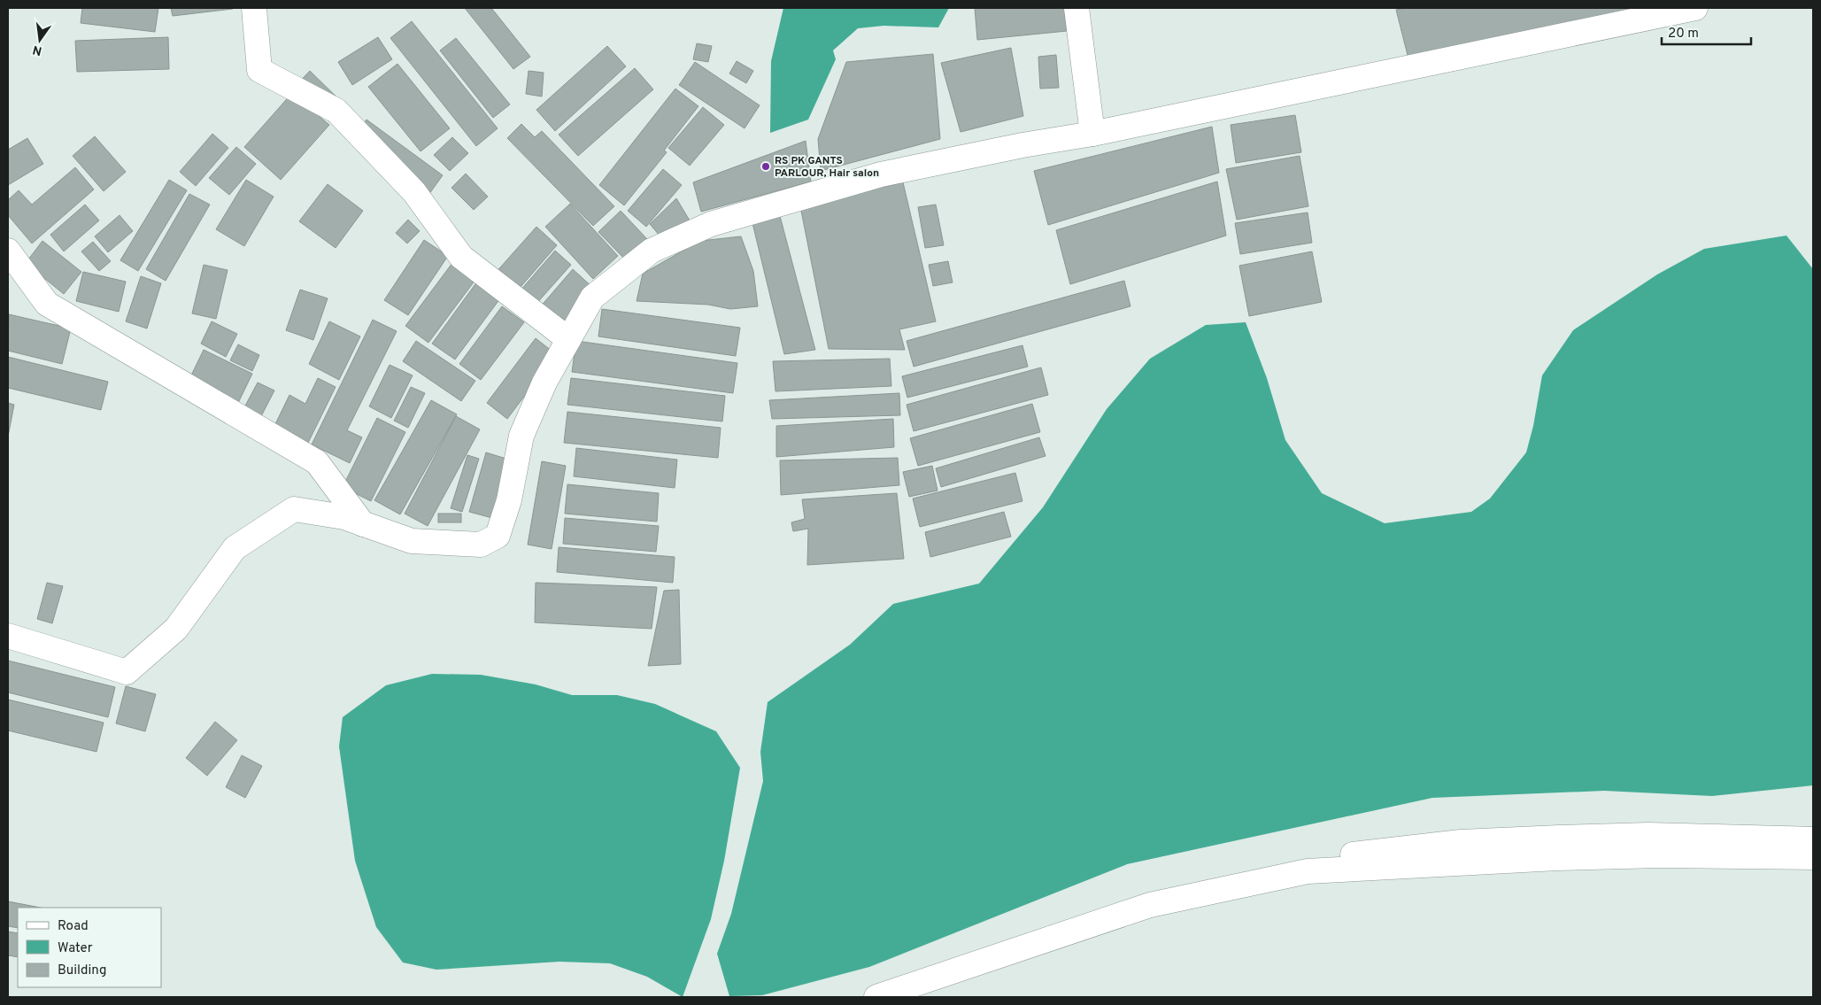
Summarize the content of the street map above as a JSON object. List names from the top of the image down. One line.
{"places":["RS PK GANTS PARLOUR, Hair salon"],"legend":["Road","Water","Building"],"scale_bar":"20 m","north":"bottom"}
